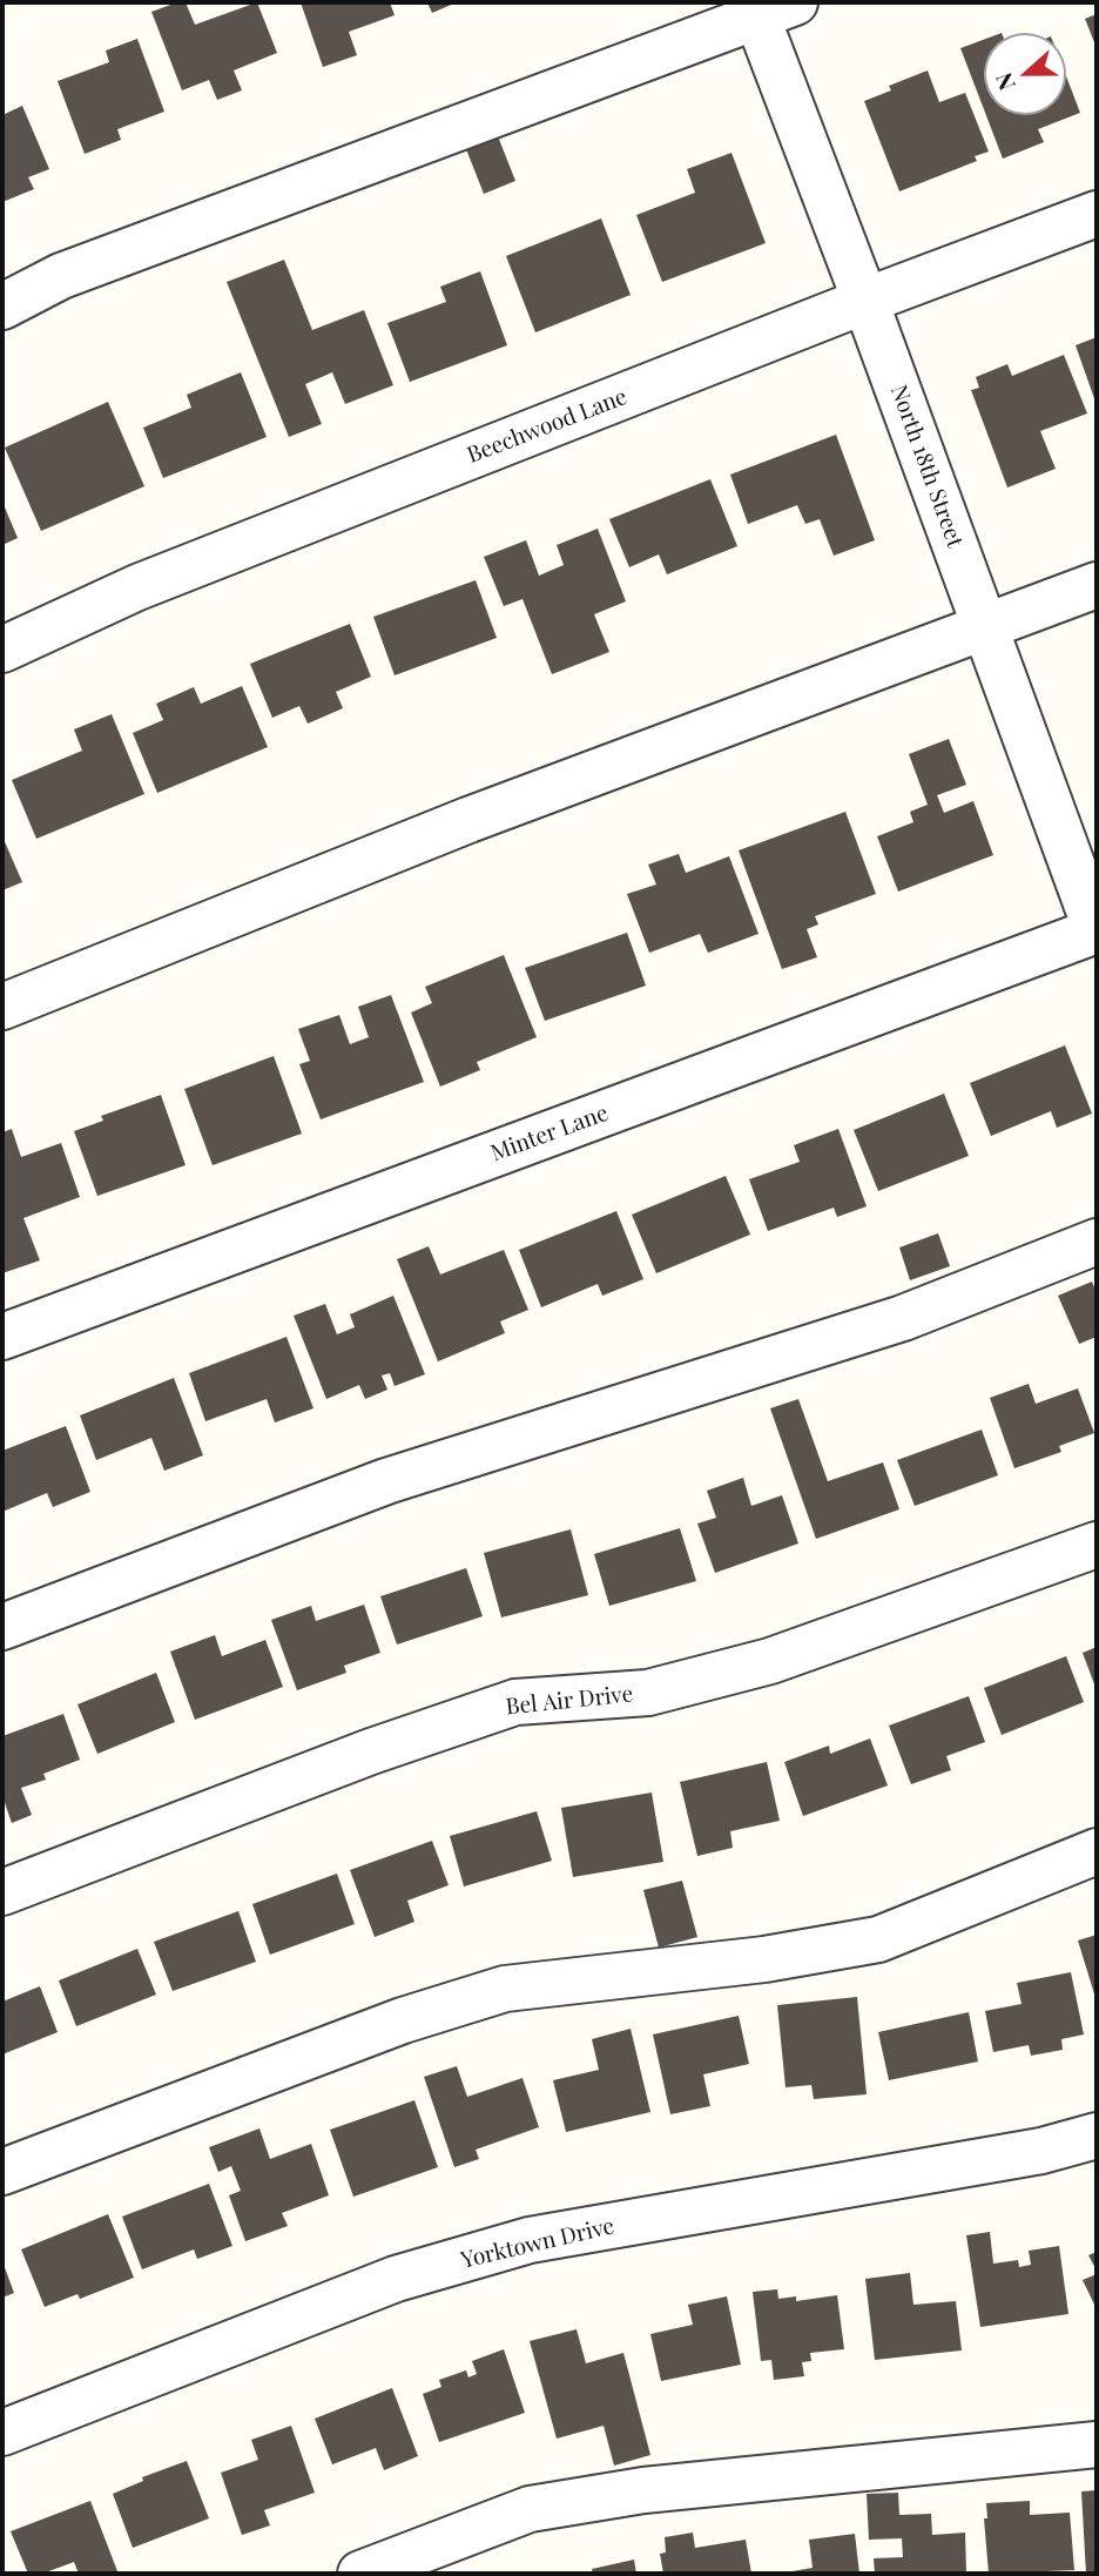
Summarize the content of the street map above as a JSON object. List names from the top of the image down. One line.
{"streets":{"street":["Beechwood Lane","North 18th Street","Minter Lane","Bel Air Drive","Yorktown Drive"]},"crossings":[["Beechwood Lane","North 18th Street"],["North 18th Street","Minter Lane"]],"north":"left"}
